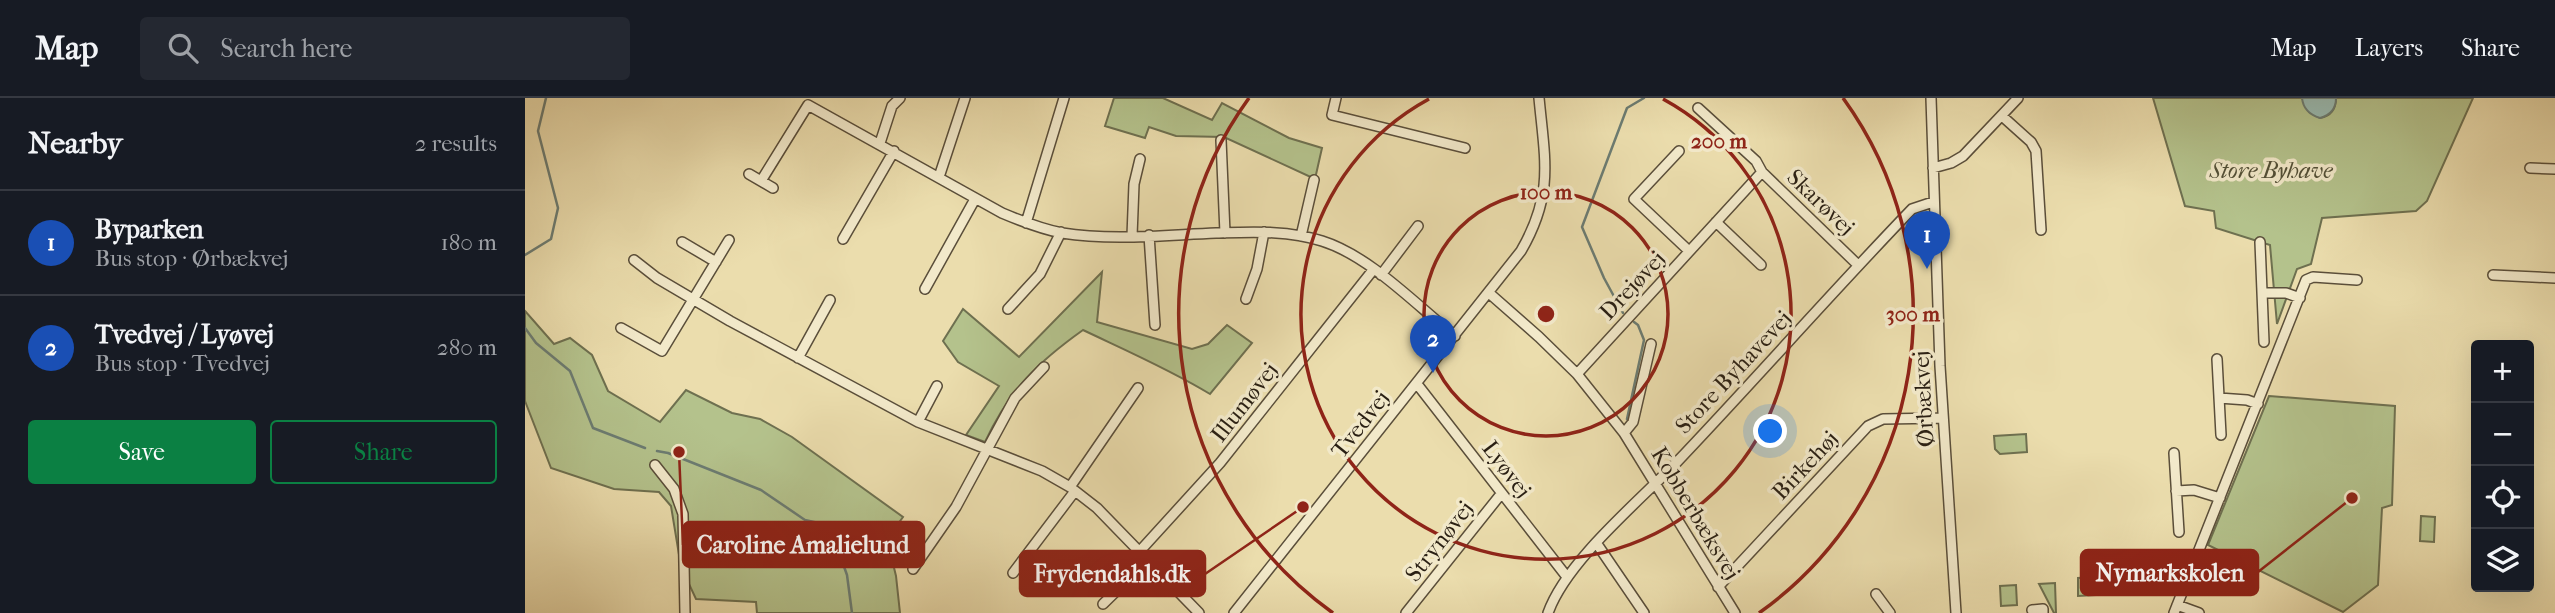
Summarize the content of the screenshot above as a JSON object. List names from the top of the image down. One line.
{"streets":{"street":["Skarøvej","Drejøvej","Store Byhavevej","Ørbækvej","Illumøvej","Tvedvej","Birkehøj","Lyøvej","Kobberbæksvej","Strynøvej"]},"crossings":[["Skarøvej","Drejøvej"],["Skarøvej","Store Byhavevej"],["Drejøvej","Kobberbæksvej"],["Store Byhavevej","Ørbækvej"],["Store Byhavevej","Lyøvej"],["Store Byhavevej","Kobberbæksvej"],["Ørbækvej","Birkehøj"],["Tvedvej","Lyøvej"],["Tvedvej","Kobberbæksvej"],["Birkehøj","Kobberbæksvej"],["Lyøvej","Strynøvej"]],"parks":["Store Byhave"],"places":["Caroline Amalielund","Nymarkskolen","Frydendahls.dk"],"page":{"header":"Map","search":"Search here","nav":["Map","Layers","Share"],"heading":["Nearby","2 results"],"list":[{"mark":"1","name":"Byparken","note":"Bus stop · Ørbækvej","value":"180 m"},{"mark":"2","name":"Tvedvej / Lyøvej","note":"Bus stop · Tvedvej","value":"280 m"}],"pins":["1","2"],"map_buttons":["+","−"],"buttons":["Save","Share"]},"rings":["200 m","100 m","300 m"]}
